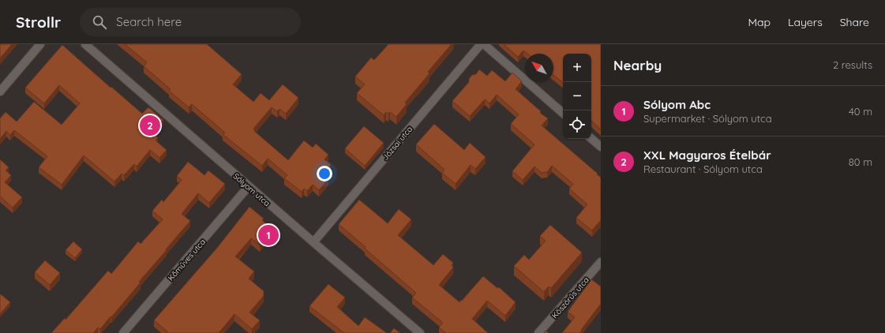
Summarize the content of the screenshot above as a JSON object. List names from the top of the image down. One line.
{"streets":{"street":["Józsai utca","Sólyom utca","Kőműves utca","Köszörűs utca"]},"crossings":[["Józsai utca","Sólyom utca"],["Sólyom utca","Kőműves utca"]],"north":"top left","page":{"header":"Strollr","search":"Search here","nav":["Map","Layers","Share"],"heading":["Nearby","2 results"],"map_buttons":["+","−"],"list":[{"mark":"1","name":"Sólyom Abc","note":"Supermarket · Sólyom utca","value":"40 m"},{"mark":"2","name":"XXL Magyaros Ételbár","note":"Restaurant · Sólyom utca","value":"80 m"}],"pins":["2","1"]}}
